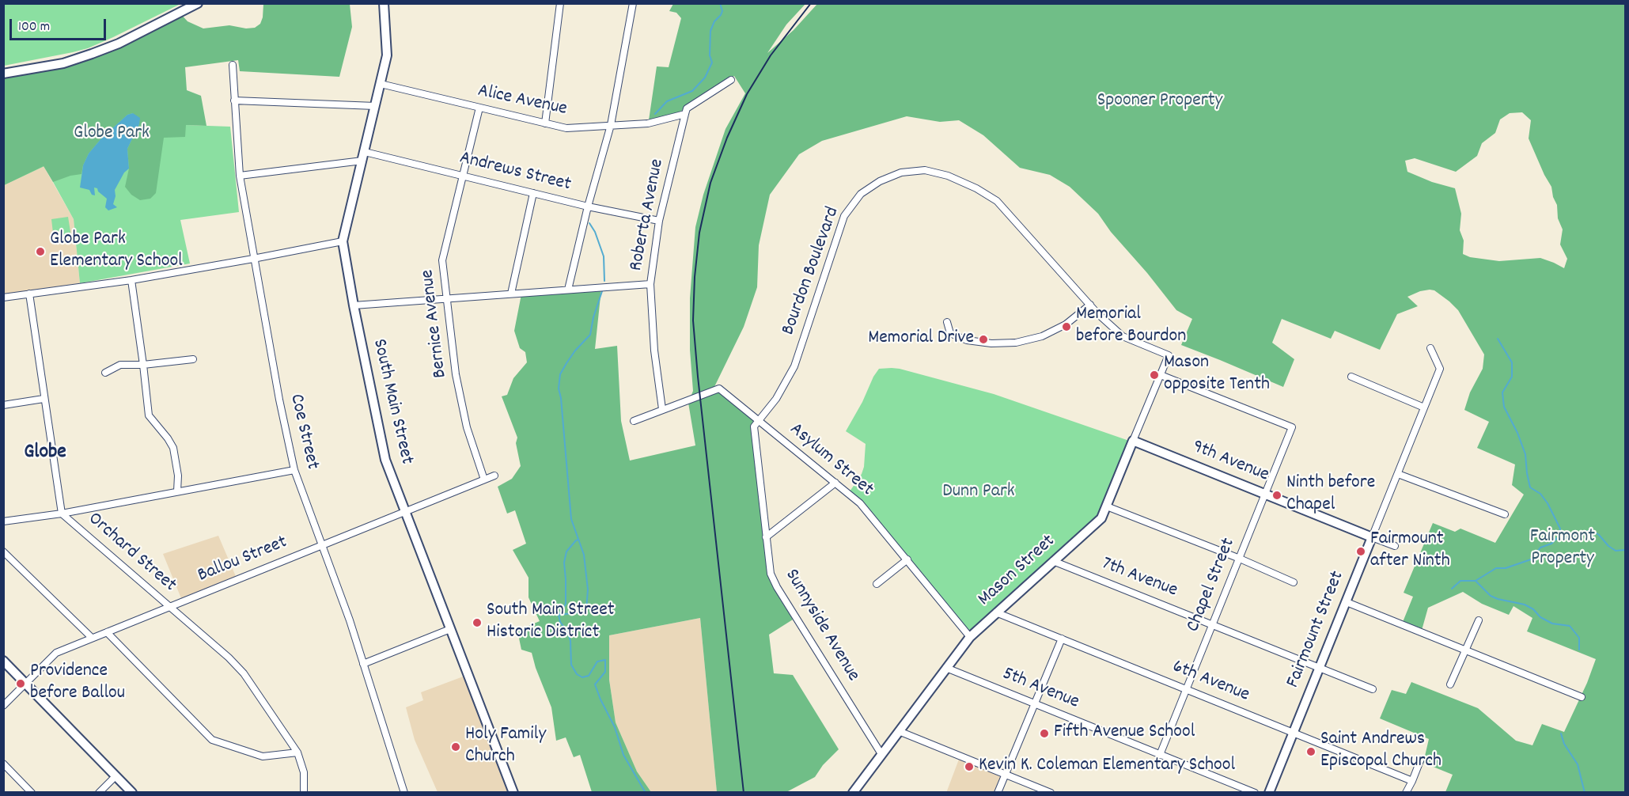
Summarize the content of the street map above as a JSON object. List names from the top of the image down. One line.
{"streets":{"main road":["South Main Street","9th Avenue","Mason Street","Fairmount Street"],"street":["Alice Avenue","Andrews Street","Roberta Avenue","Bourdon Boulevard","Bernice Avenue","Coe Street","Asylum Street","Orchard Street","Ballou Street","7th Avenue","Chapel Street","Sunnyside Avenue","6th Avenue","5th Avenue"]},"crossings":[["Alice Avenue","Roberta Avenue"],["Alice Avenue","Bernice Avenue"],["Alice Avenue","South Main Street"],["Andrews Street","Roberta Avenue"],["Andrews Street","Bernice Avenue"],["Andrews Street","South Main Street"],["Roberta Avenue","Asylum Street"],["Bourdon Boulevard","Asylum Street"],["Bourdon Boulevard","Mason Street"],["Bourdon Boulevard","Sunnyside Avenue"],["Bernice Avenue","Ballou Street"],["South Main Street","Ballou Street"],["Coe Street","Ballou Street"],["Asylum Street","Mason Street"],["Asylum Street","Sunnyside Avenue"],["9th Avenue","Mason Street"],["9th Avenue","Chapel Street"],["9th Avenue","Fairmount Street"],["Orchard Street","Ballou Street"],["Mason Street","7th Avenue"],["Mason Street","Chapel Street"],["Mason Street","Sunnyside Avenue"],["Mason Street","6th Avenue"],["Mason Street","5th Avenue"],["7th Avenue","Chapel Street"],["7th Avenue","Fairmount Street"],["Chapel Street","6th Avenue"],["Chapel Street","5th Avenue"],["Fairmount Street","6th Avenue"]],"districts":["Globe"],"parks":["Spooner Property","Globe Park","Dunn Park","Fairmont Property"],"places":["Globe Park Elementary School","Memorial before Bourdon","Memorial Drive","Mason opposite Tenth","Ninth before Chapel","Fairmount after Ninth","South Main Street Historic District","Providence before Ballou","Fifth Avenue School","Holy Family Church","Saint Andrews Episcopal Church","Kevin K. Coleman Elementary School"],"scale_bar":"100 m"}
